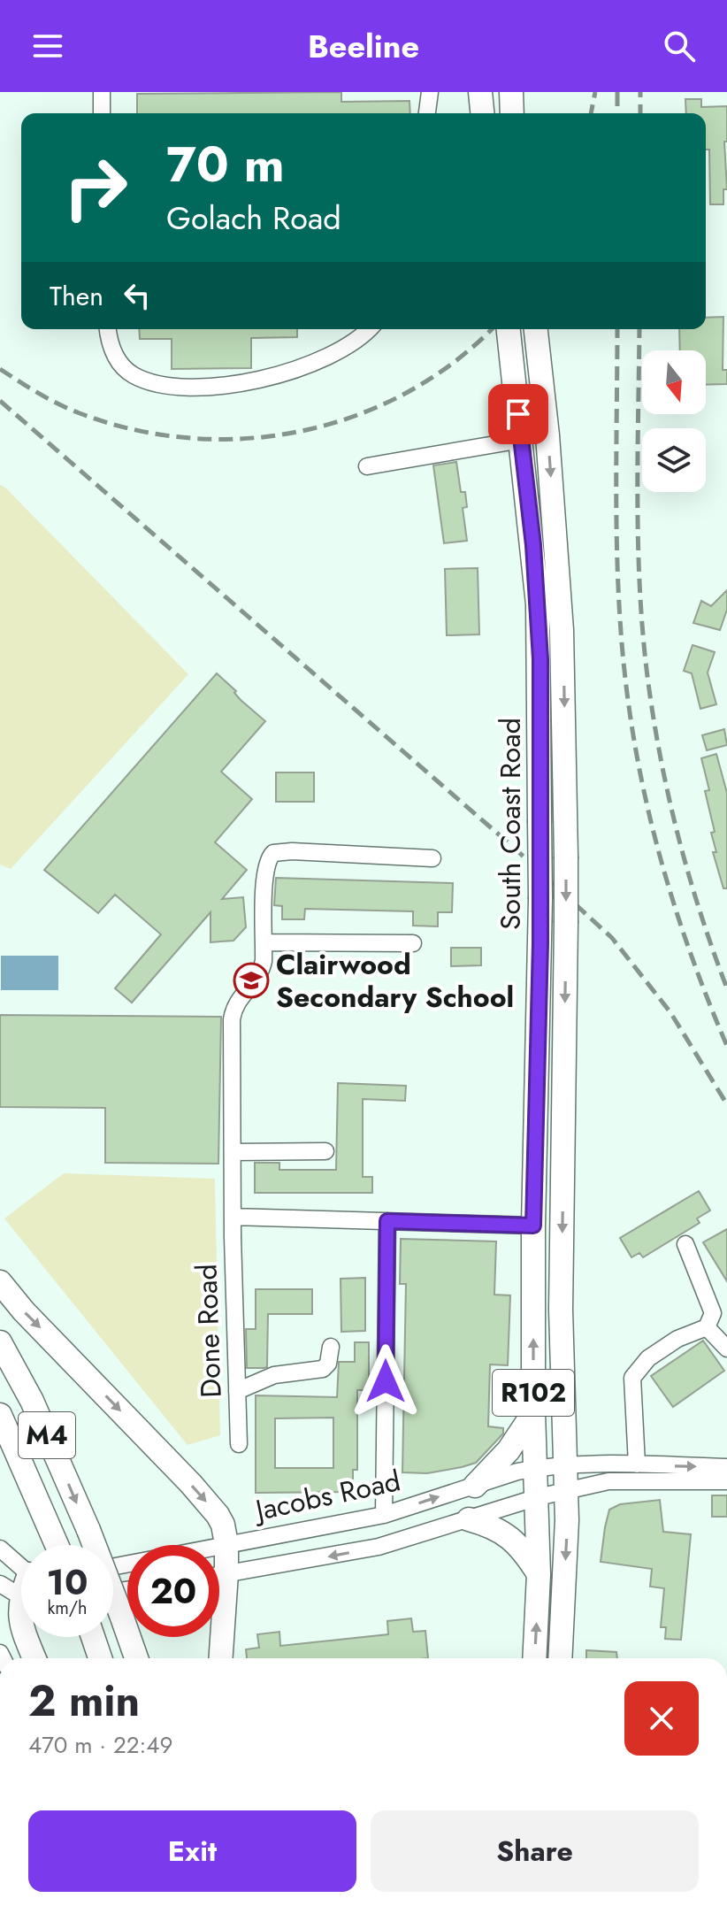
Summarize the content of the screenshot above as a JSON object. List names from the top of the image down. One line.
{"streets":{"highway":["South Coast Road","R102","M4"],"street":["Done Road","Jacobs Road"]},"crossings":[["South Coast Road","Jacobs Road"]],"places":{"school or university":["Clairwood Secondary School"]},"north":"bottom","page":{"header":"Beeline","turn":["70 m","Golach Road"],"then":"Then","speed":"10 km/h","limit":"20","heading":["2 min","470 m · 22:49"],"buttons":["Exit","Share"]}}
